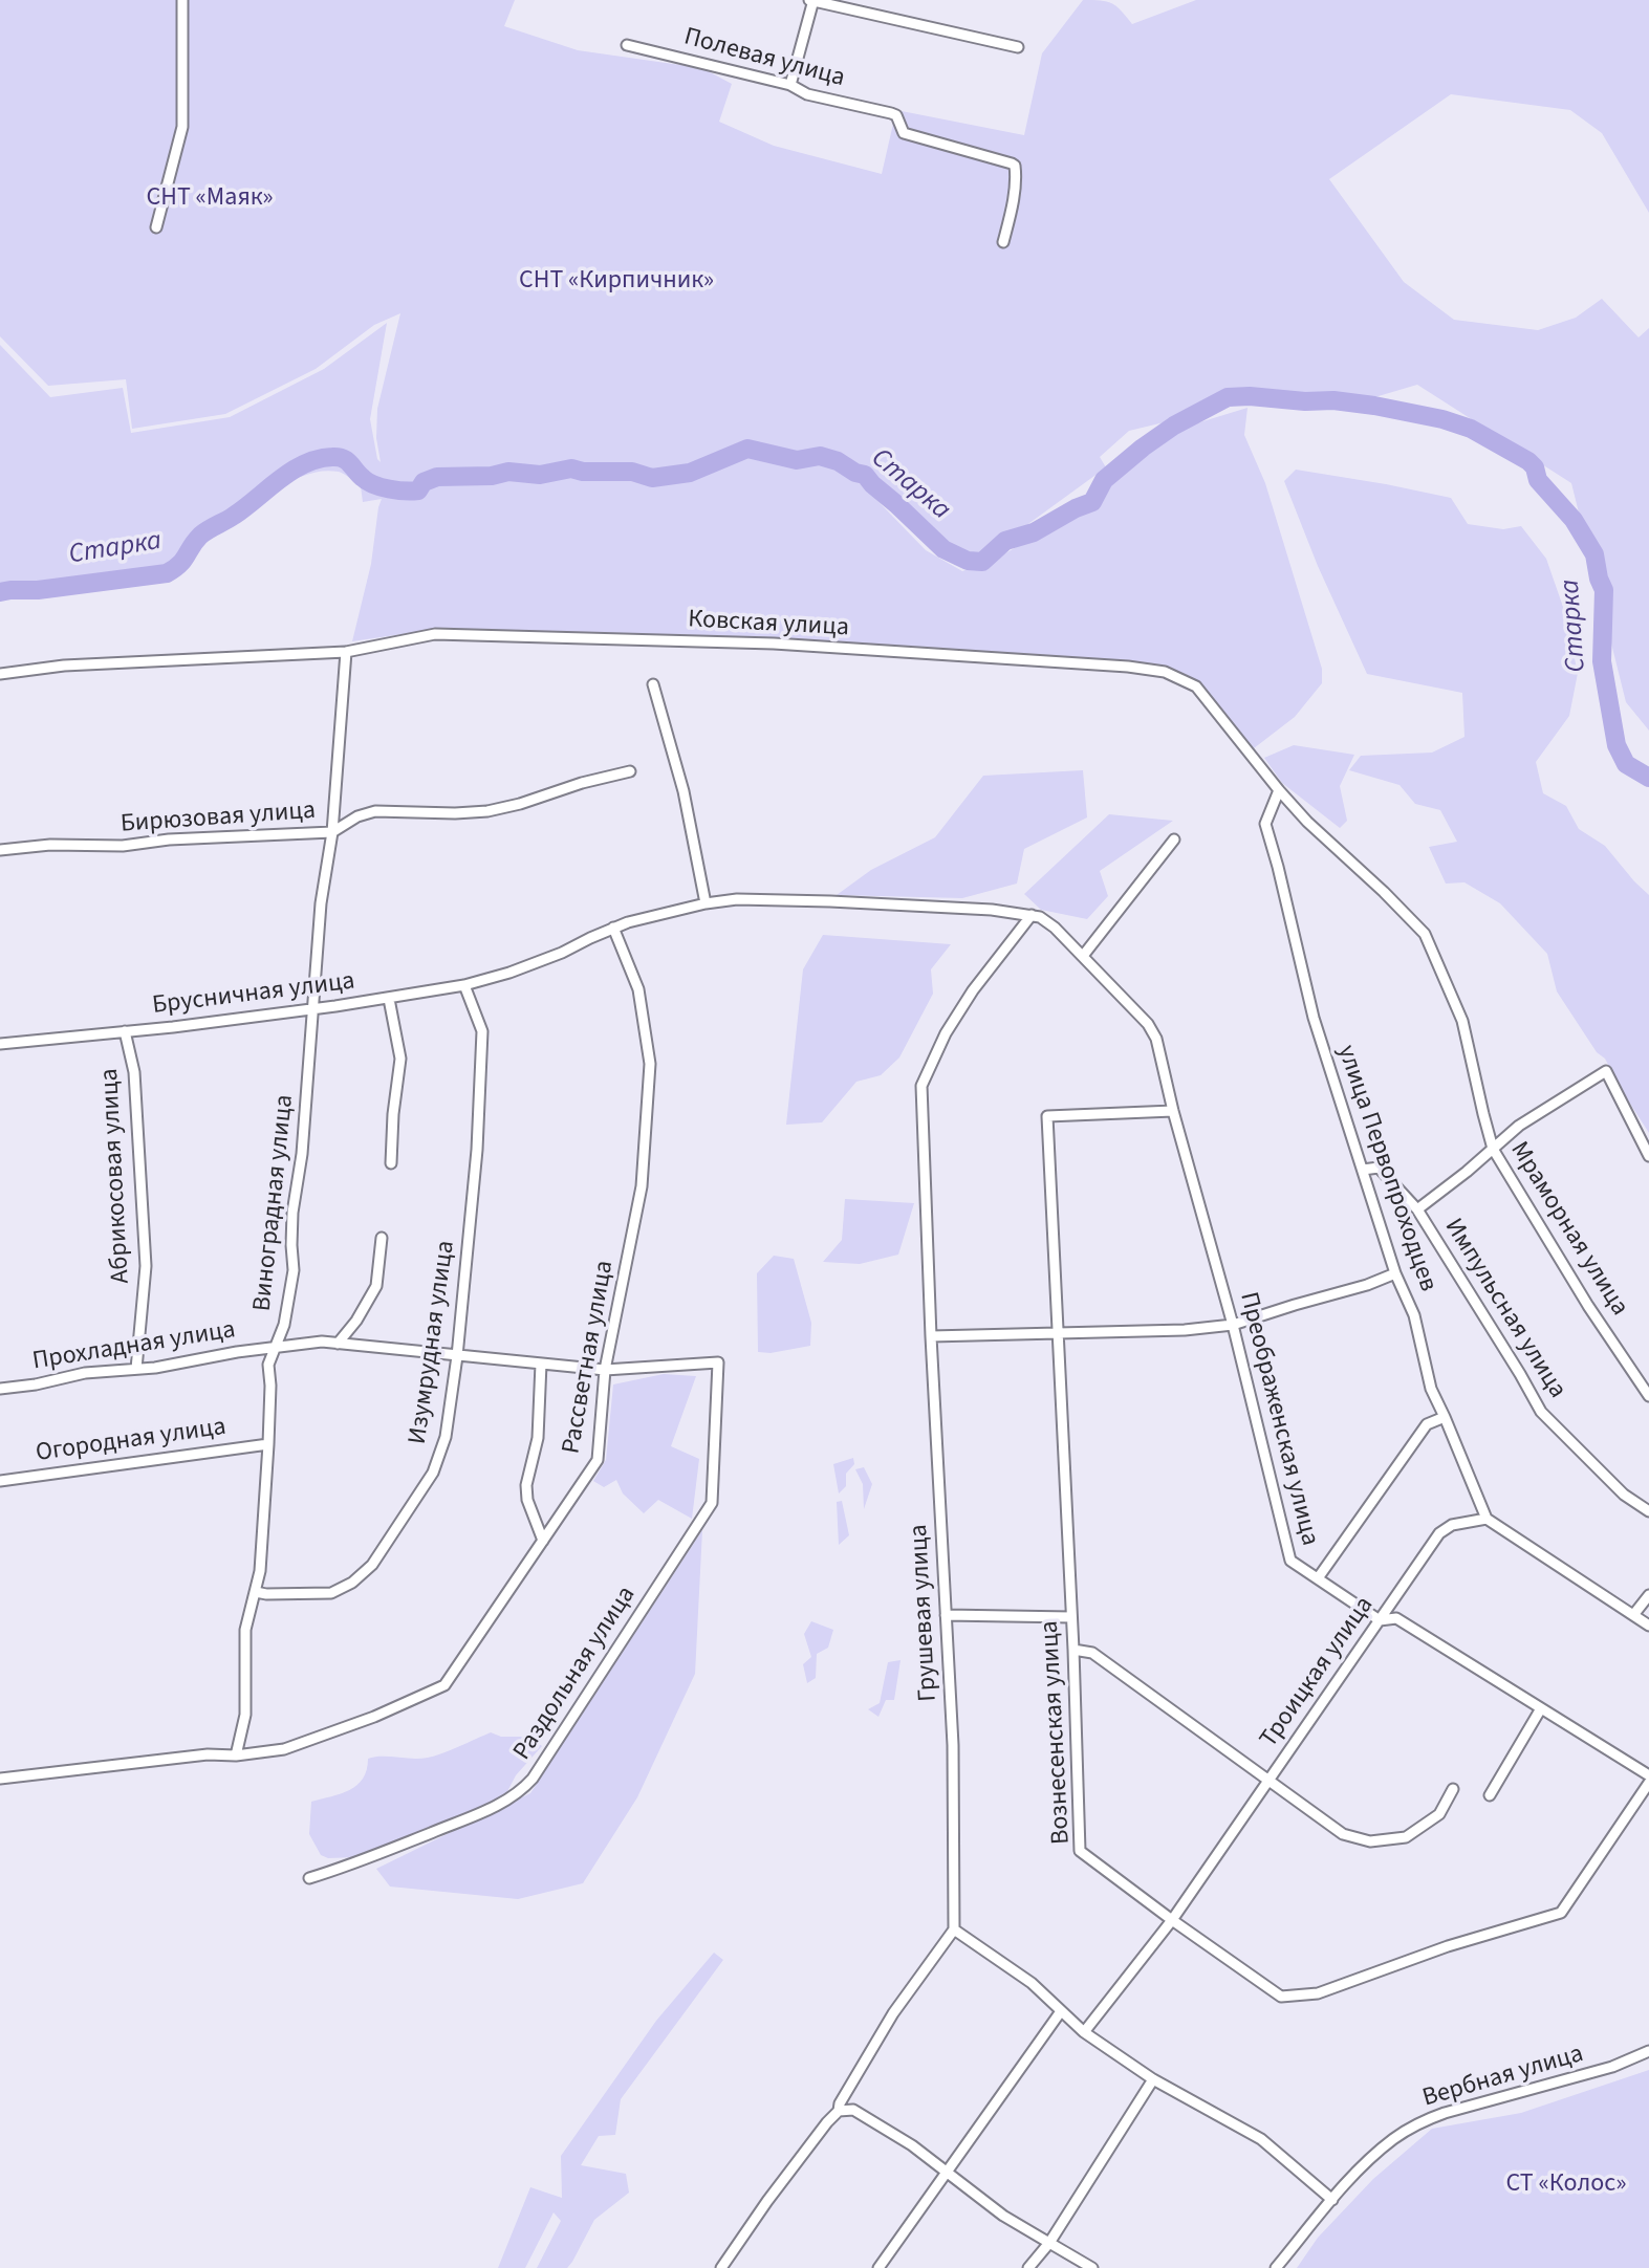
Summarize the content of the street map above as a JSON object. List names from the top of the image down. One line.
{"streets":{"street":["Полевая улица","Ковская улица","Бирюзовая улица","Брусничная улица","улица Первопроходцев","Абрикосовая улица","Виноградная улица","Мраморная улица","Импульсная улица","Изумрудная улица","Прохладная улица","Рассветная улица","Преображенская улица","Огородная улица","Грушевая улица","Троицкая улица","Раздольная улица","Вознесенская улица","Вербная улица"]},"crossings":[["Ковская улица","улица Первопроходцев"],["Ковская улица","Виноградная улица"],["Ковская улица","Мраморная улица"],["Бирюзовая улица","Виноградная улица"],["Брусничная улица","Абрикосовая улица"],["Брусничная улица","Виноградная улица"],["Брусничная улица","Изумрудная улица"],["Брусничная улица","Рассветная улица"],["Брусничная улица","Преображенская улица"],["Брусничная улица","Грушевая улица"],["улица Первопроходцев","Импульсная улица"],["улица Первопроходцев","Троицкая улица"],["Абрикосовая улица","Прохладная улица"],["Виноградная улица","Изумрудная улица"],["Виноградная улица","Прохладная улица"],["Виноградная улица","Рассветная улица"],["Виноградная улица","Огородная улица"],["Изумрудная улица","Прохладная улица"],["Прохладная улица","Рассветная улица"],["Прохладная улица","Раздольная улица"],["Преображенская улица","Грушевая улица"],["Преображенская улица","Троицкая улица"],["Преображенская улица","Вознесенская улица"],["Троицкая улица","Вознесенская улица"]],"water":["Старка"],"parks":["СНТ «Маяк»","СНТ «Кирпичник»","СТ «Колос»"]}
